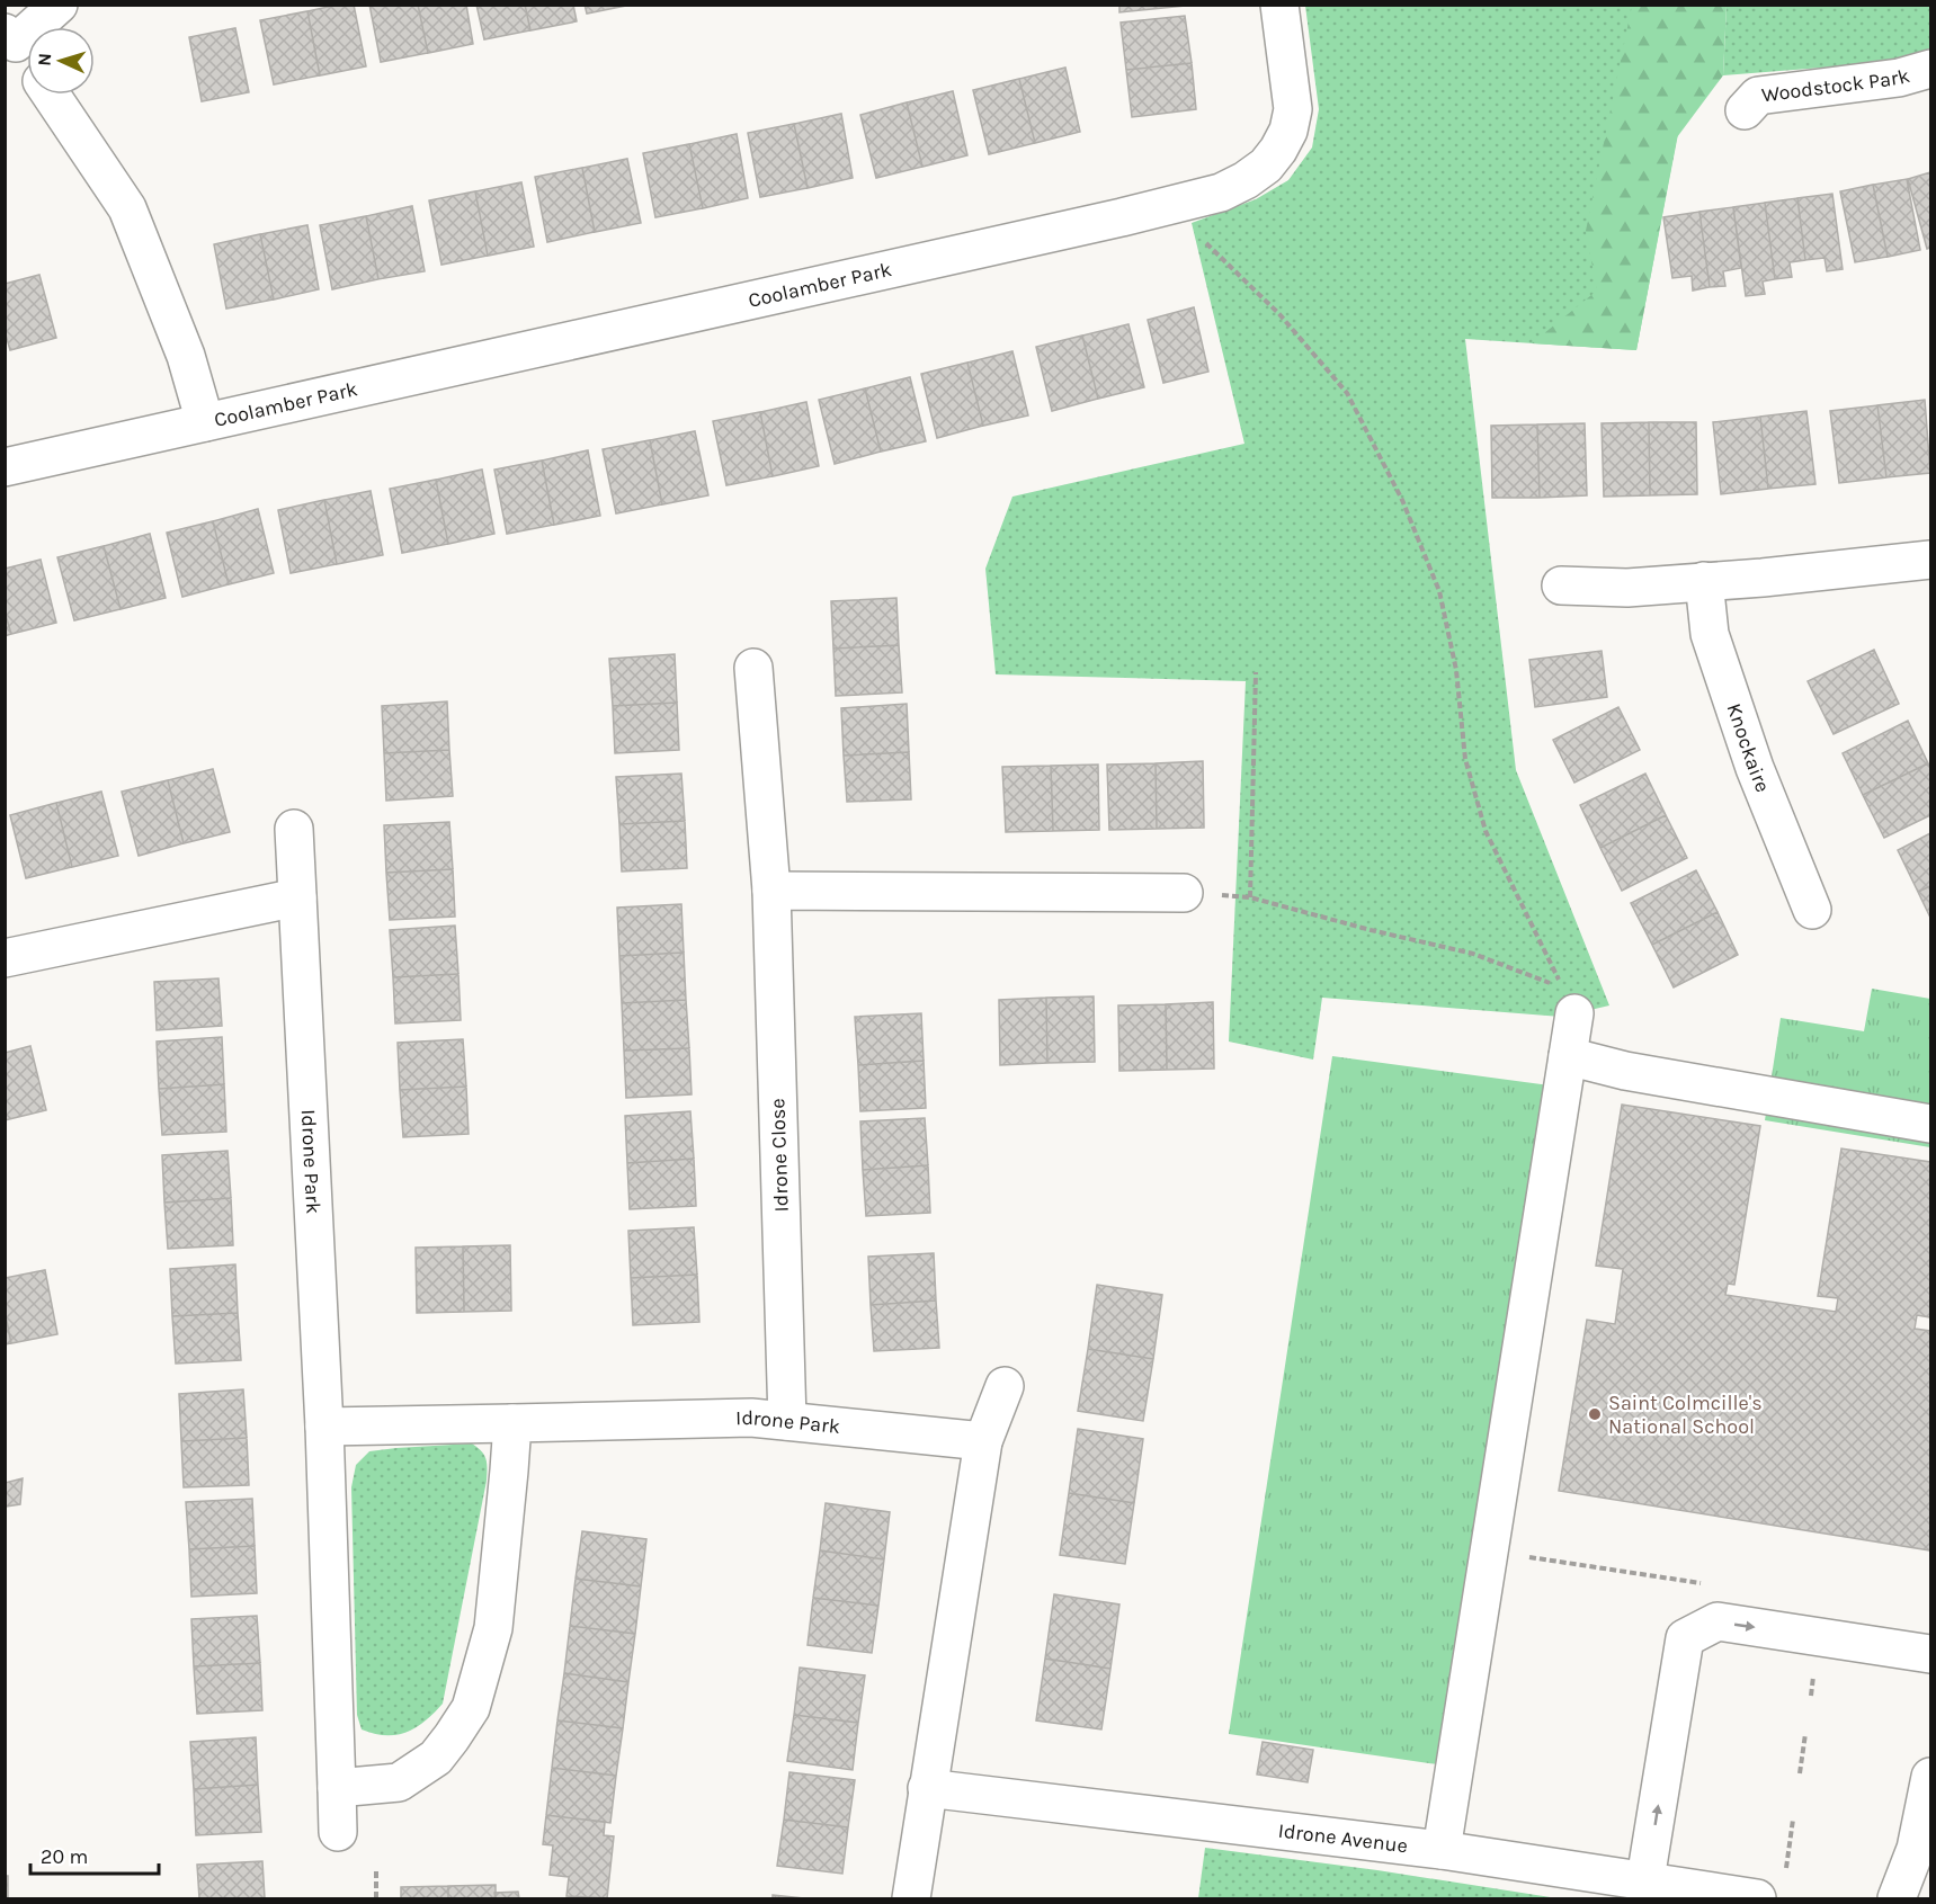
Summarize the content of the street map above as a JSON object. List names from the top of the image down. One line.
{"streets":{"street":["Woodstock Park","Coolamber Park","Knockaire","Idrone Close","Idrone Park","Idrone Avenue"]},"crossings":[["Idrone Close","Idrone Park"]],"places":["Saint Colmcille's National School"],"scale_bar":"20 m","north":"left"}
